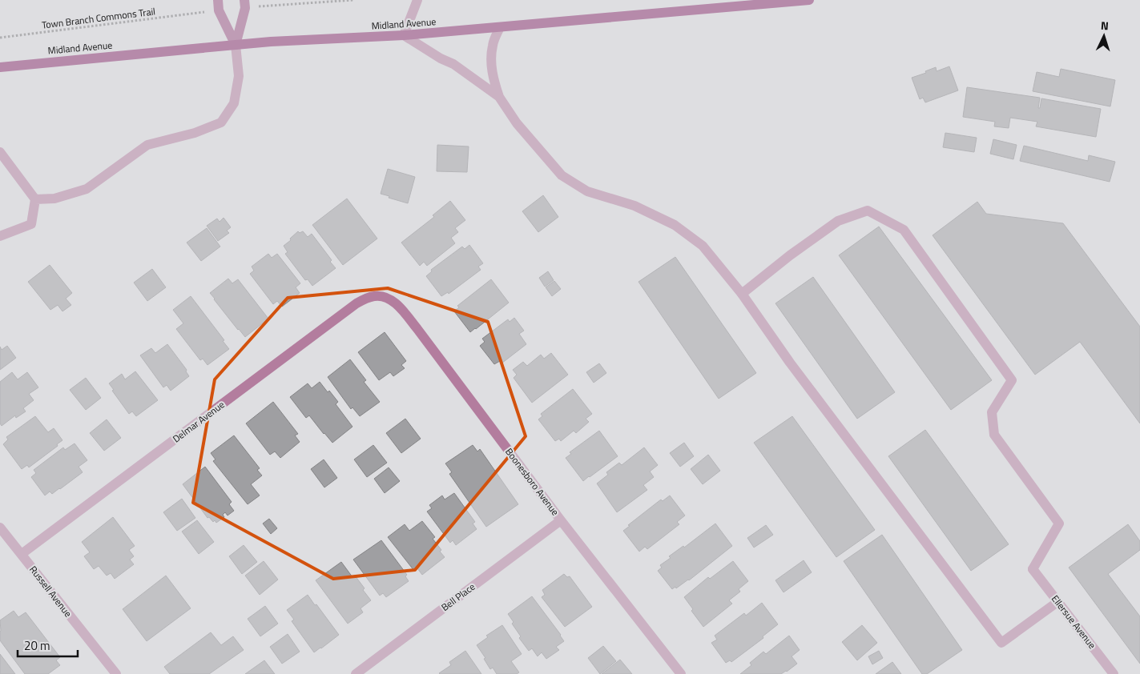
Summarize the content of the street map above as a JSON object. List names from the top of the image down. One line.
{"streets":{"main road":["Midland Avenue"],"street":["Delmar Avenue","Boonesboro Avenue","Russell Avenue","Bell Place","Ellersue Avenue"],"path":["Town Branch Commons Trail"]},"crossings":[["Delmar Avenue","Boonesboro Avenue"],["Delmar Avenue","Russell Avenue"],["Boonesboro Avenue","Bell Place"]],"scale_bar":"20 m","north":"top"}
